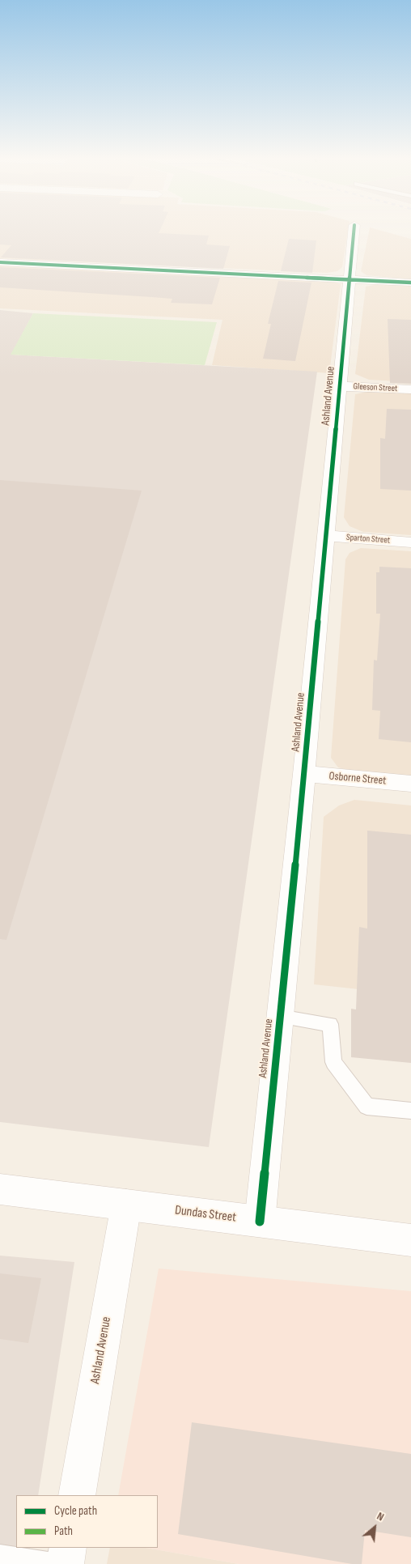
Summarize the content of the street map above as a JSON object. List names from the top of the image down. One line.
{"streets":{"street":["Gleeson Street","Ashland Avenue","Sparton Street","Osborne Street","Dundas Street"]},"crossings":[["Gleeson Street","Ashland Avenue"],["Ashland Avenue","Sparton Street"],["Ashland Avenue","Osborne Street"],["Ashland Avenue","Dundas Street"]],"legend":["Cycle path","Path"],"north":"top right"}
